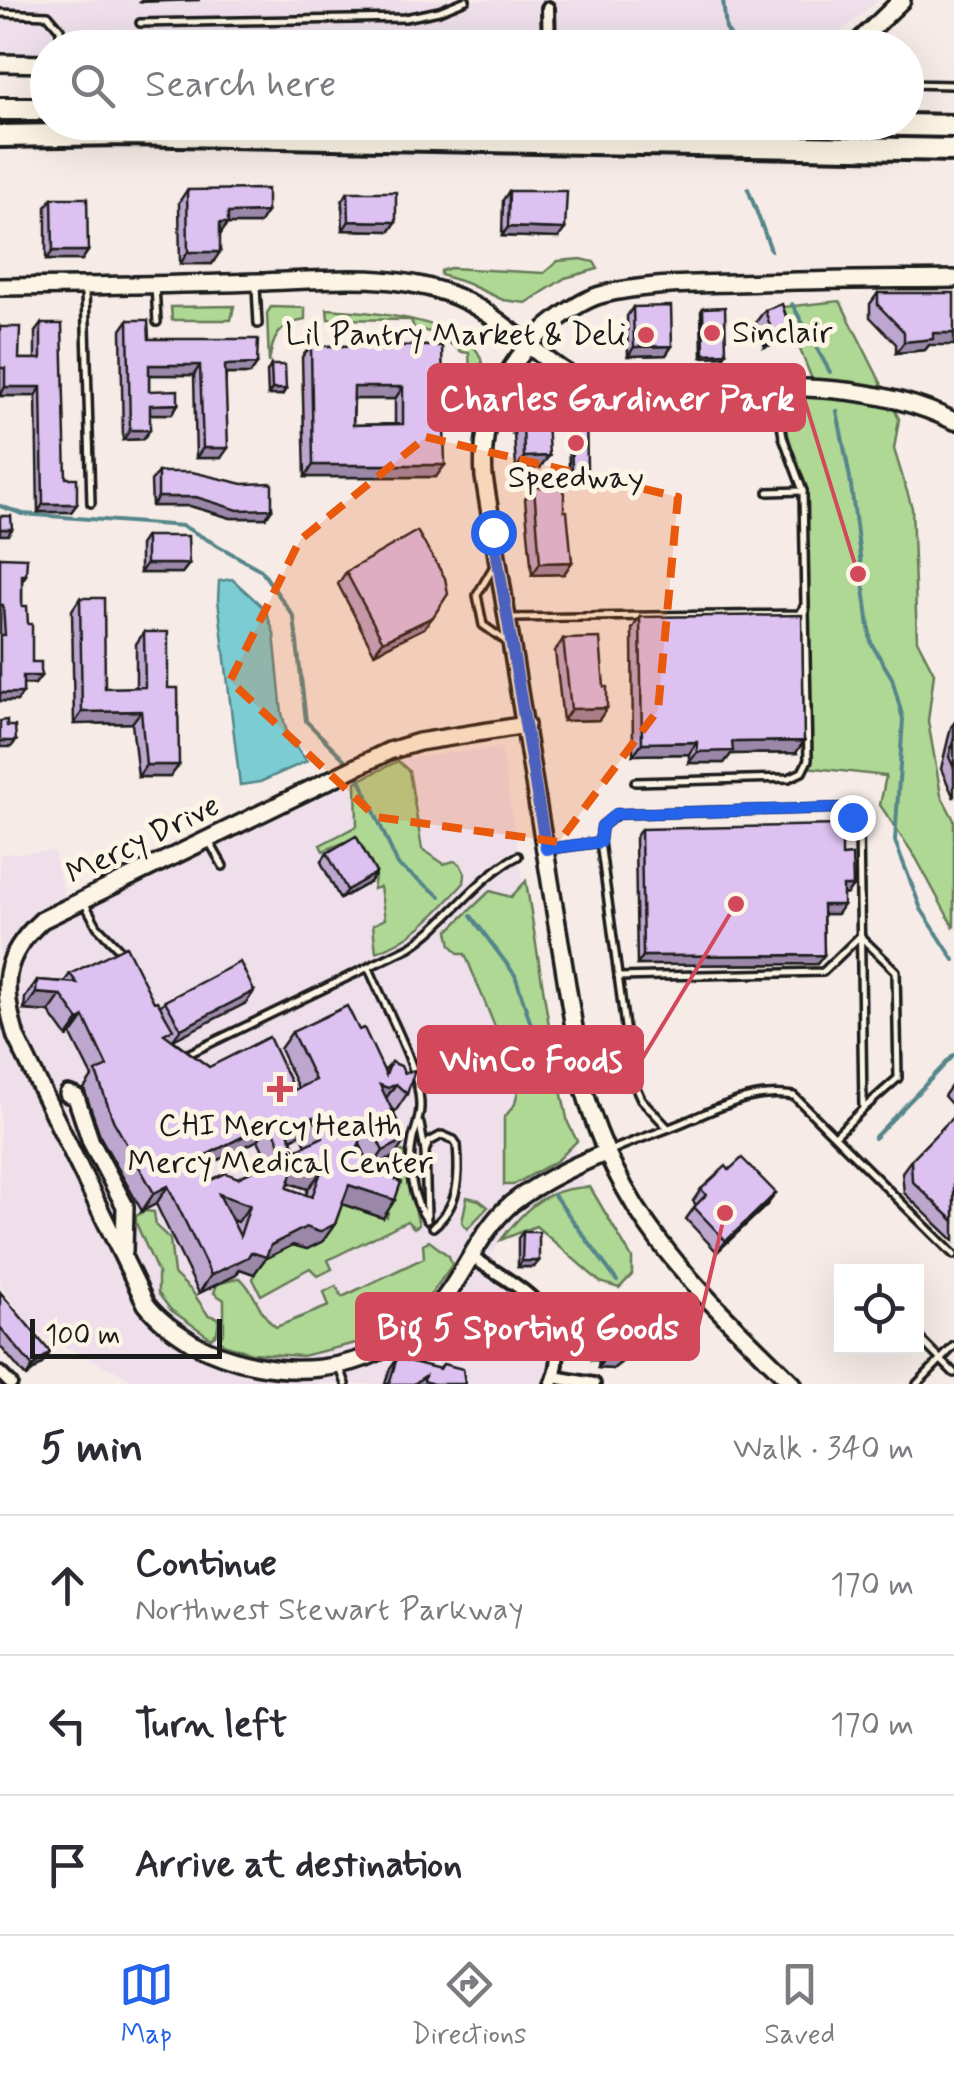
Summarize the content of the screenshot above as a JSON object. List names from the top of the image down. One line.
{"streets":{"street":["Mercy Drive"]},"places":{"other":["Sinclair","Lil Pantry Market & Deli","Speedway","Charles Gardiner Park","WinCo Foods","Big 5 Sporting Goods"],"health":["CHI Mercy Health Mercy Medical Center"]},"scale_bar":"100 m","page":{"search":"Search here","scale":"100 m","heading":["5 min","Walk · 340 m"],"list":[["Continue","Northwest Stewart Parkway","170 m"],["Turn left","170 m"],"Arrive at destination"],"nav":["Map","Directions","Saved"]}}
